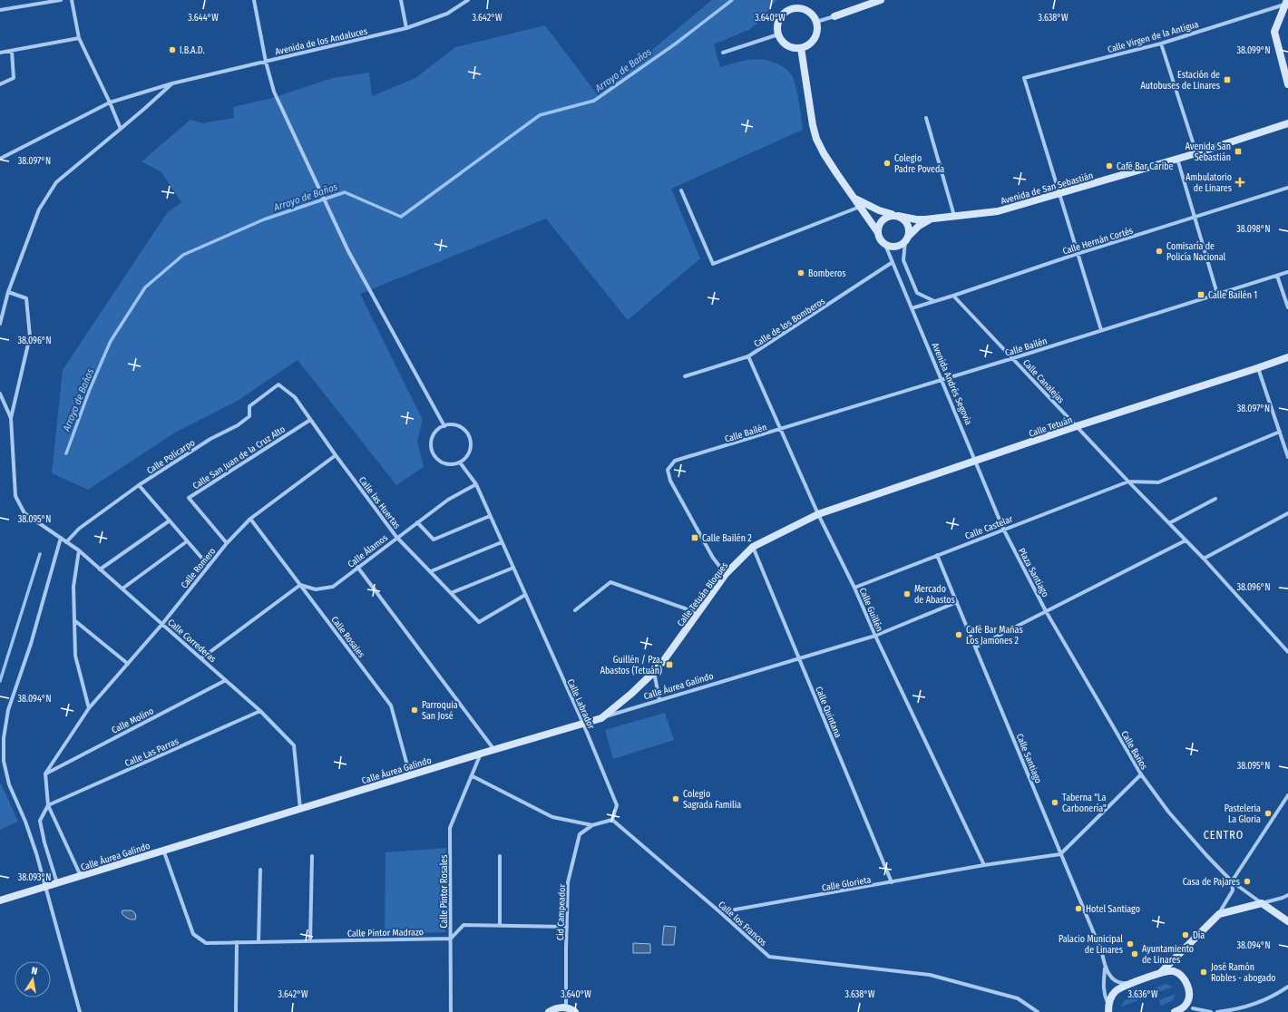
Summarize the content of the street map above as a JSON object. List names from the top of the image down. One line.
{"streets":{"street":["Calle Virgen de la Antigua","Avenida de los Andaluces","Avenida de San Sebastián","Calle Hernán Cortés","Calle de los Bomberos","Calle Bailén","Calle Canalejas","Avenida Andrés Segovia","Calle Tetuán","Calle Policarpo","Calle San Juan de la Cruz Alto","Calle las Huertas","Calle Castelar","Calle Álamos","Calle Romero","Plaza Santiago","Calle Tetuán Bloques","Calle Guillén","Calle Rosales","Calle Correderas","Calle Áurea Galindo","Calle Labrador","Calle Quintana","Calle Molino","Calle Baños","Calle Las Parras","Calle Santiago","Calle Glorieta","Calle Pintor Rosales","Cid Campeador","Calle los Francos","Calle Pintor Madrazo"]},"crossings":[["Calle Virgen de la Antigua","Avenida de San Sebastián"],["Avenida de San Sebastián","Avenida Andrés Segovia"],["Calle Hernán Cortés","Calle Canalejas"],["Calle Hernán Cortés","Avenida Andrés Segovia"],["Calle de los Bomberos","Avenida Andrés Segovia"],["Calle de los Bomberos","Calle Guillén"],["Calle Bailén","Calle Canalejas"],["Calle Bailén","Avenida Andrés Segovia"],["Calle Bailén","Calle Tetuán Bloques"],["Calle Bailén","Calle Guillén"],["Calle Canalejas","Calle Tetuán"],["Calle Canalejas","Calle Castelar"],["Avenida Andrés Segovia","Calle Tetuán"],["Avenida Andrés Segovia","Calle Castelar"],["Avenida Andrés Segovia","Plaza Santiago"],["Calle Tetuán","Calle Tetuán Bloques"],["Calle Tetuán","Calle Guillén"],["Calle Policarpo","Calle las Huertas"],["Calle Policarpo","Calle Correderas"],["Calle San Juan de la Cruz Alto","Calle las Huertas"],["Calle San Juan de la Cruz Alto","Calle Romero"],["Calle las Huertas","Calle Álamos"],["Calle las Huertas","Calle Romero"],["Calle las Huertas","Calle Labrador"],["Calle Castelar","Plaza Santiago"],["Calle Castelar","Calle Guillén"],["Calle Castelar","Calle Santiago"],["Calle Álamos","Calle Rosales"],["Calle Álamos","Calle Labrador"],["Calle Romero","Calle Rosales"],["Calle Romero","Calle Correderas"],["Calle Romero","Calle Molino"],["Plaza Santiago","Calle Baños"],["Plaza Santiago","Calle Santiago"],["Calle Tetuán Bloques","Calle Guillén"],["Calle Tetuán Bloques","Calle Áurea Galindo"],["Calle Tetuán Bloques","Calle Quintana"],["Calle Guillén","Calle Áurea Galindo"],["Calle Guillén","Calle Glorieta"],["Calle Rosales","Calle Áurea Galindo"],["Calle Correderas","Calle Áurea Galindo"],["Calle Correderas","Calle Molino"],["Calle Correderas","Calle Las Parras"],["Calle Áurea Galindo","Calle Labrador"],["Calle Áurea Galindo","Calle Quintana"],["Calle Áurea Galindo","Calle Santiago"],["Calle Áurea Galindo","Calle Pintor Rosales"],["Calle Áurea Galindo","Calle Pintor Madrazo"],["Calle Labrador","Calle los Francos"],["Calle Quintana","Calle Glorieta"],["Calle Santiago","Calle Glorieta"],["Calle Glorieta","Calle los Francos"],["Calle Pintor Rosales","Calle Pintor Madrazo"]],"districts":["CENTRO"],"water":["Arroyo de Baños"],"places":{"other":["I.B.A.D.","Colegio Padre Poveda","Café Bar Caribe","Comisaría de Policía Nacional","Bomberos","Mercado de Abastos","Café Bar Mañas Los Jamones 2","Parroquia San José","Colegio Sagrada Familia","Taberna \"La Carbonería\"","Pasteleria La Gloria","Casa de Pajares","Hotel Santiago","Dia","Palacio Municipal de Linares","Ayuntamiento de Linares","José Ramón Robles - abogado"],"transit":["Estación de Autobuses de Linares","Avenida San Sebastián","Calle Bailén 1","Calle Bailén 2","Guillén / Pza. Abastos (Tetuán)"],"health":["Ambulatorio de Linares"]},"north":"top","coordinates":["3.644°W","3.642°W","3.640°W","3.638°W","38.099°N","38.097°N","38.098°N","38.096°N","38.095°N","38.094°N","38.093°N","3.636°W"]}
